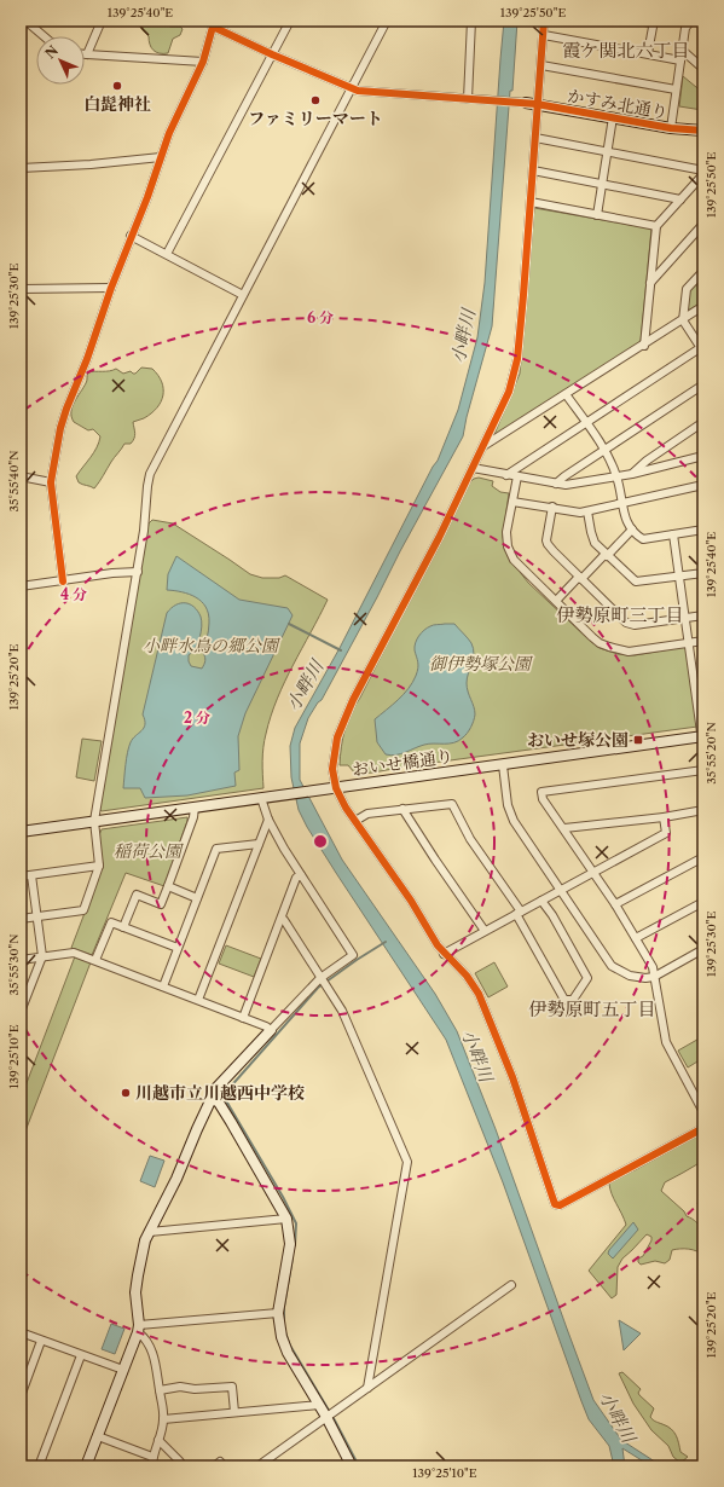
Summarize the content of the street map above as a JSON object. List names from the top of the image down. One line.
{"streets":{"street":["かすみ北通り","おいせ橋通り"]},"districts":["霞ケ関北六丁目","伊勢原町三丁目","伊勢原町五丁目"],"water":["小畔川"],"parks":["小畔水鳥の郷公園","御伊勢塚公園","稲荷公園"],"places":{"other":["白髭神社","ファミリーマート","川越市立川越西中学校"],"transit":["おいせ塚公園"]},"north":"top left","coordinates":["139°25'40\"E","139°25'50\"E","139°25'30\"E","35°55'40\"N","139°25'20\"E","35°55'20\"N","35°55'30\"N","139°25'10\"E"],"rings":["6 分","4 分","2 分"]}
